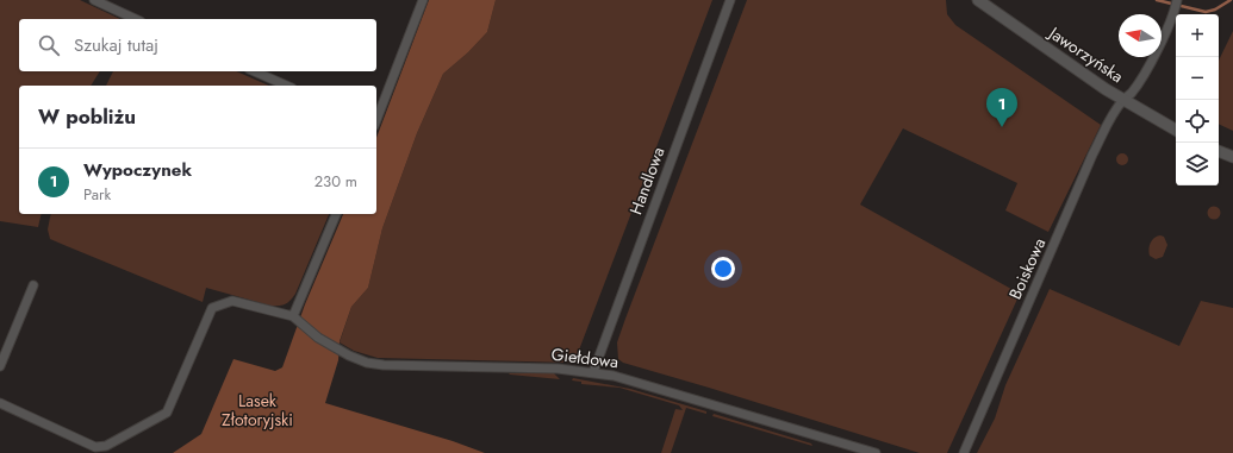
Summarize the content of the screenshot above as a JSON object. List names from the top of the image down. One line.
{"streets":{"street":["Jaworzyńska","Handlowa","Boiskowa","Giełdowa"]},"crossings":[["Jaworzyńska","Boiskowa"],["Handlowa","Giełdowa"]],"parks":["Lasek Złotoryjski"],"north":"left","page":{"map_buttons":["+","−"],"search":"Szukaj tutaj","heading":"W pobliżu","pins":"1","list":[{"mark":"1","name":"Wypoczynek","note":"Park","value":"230 m"}]}}
